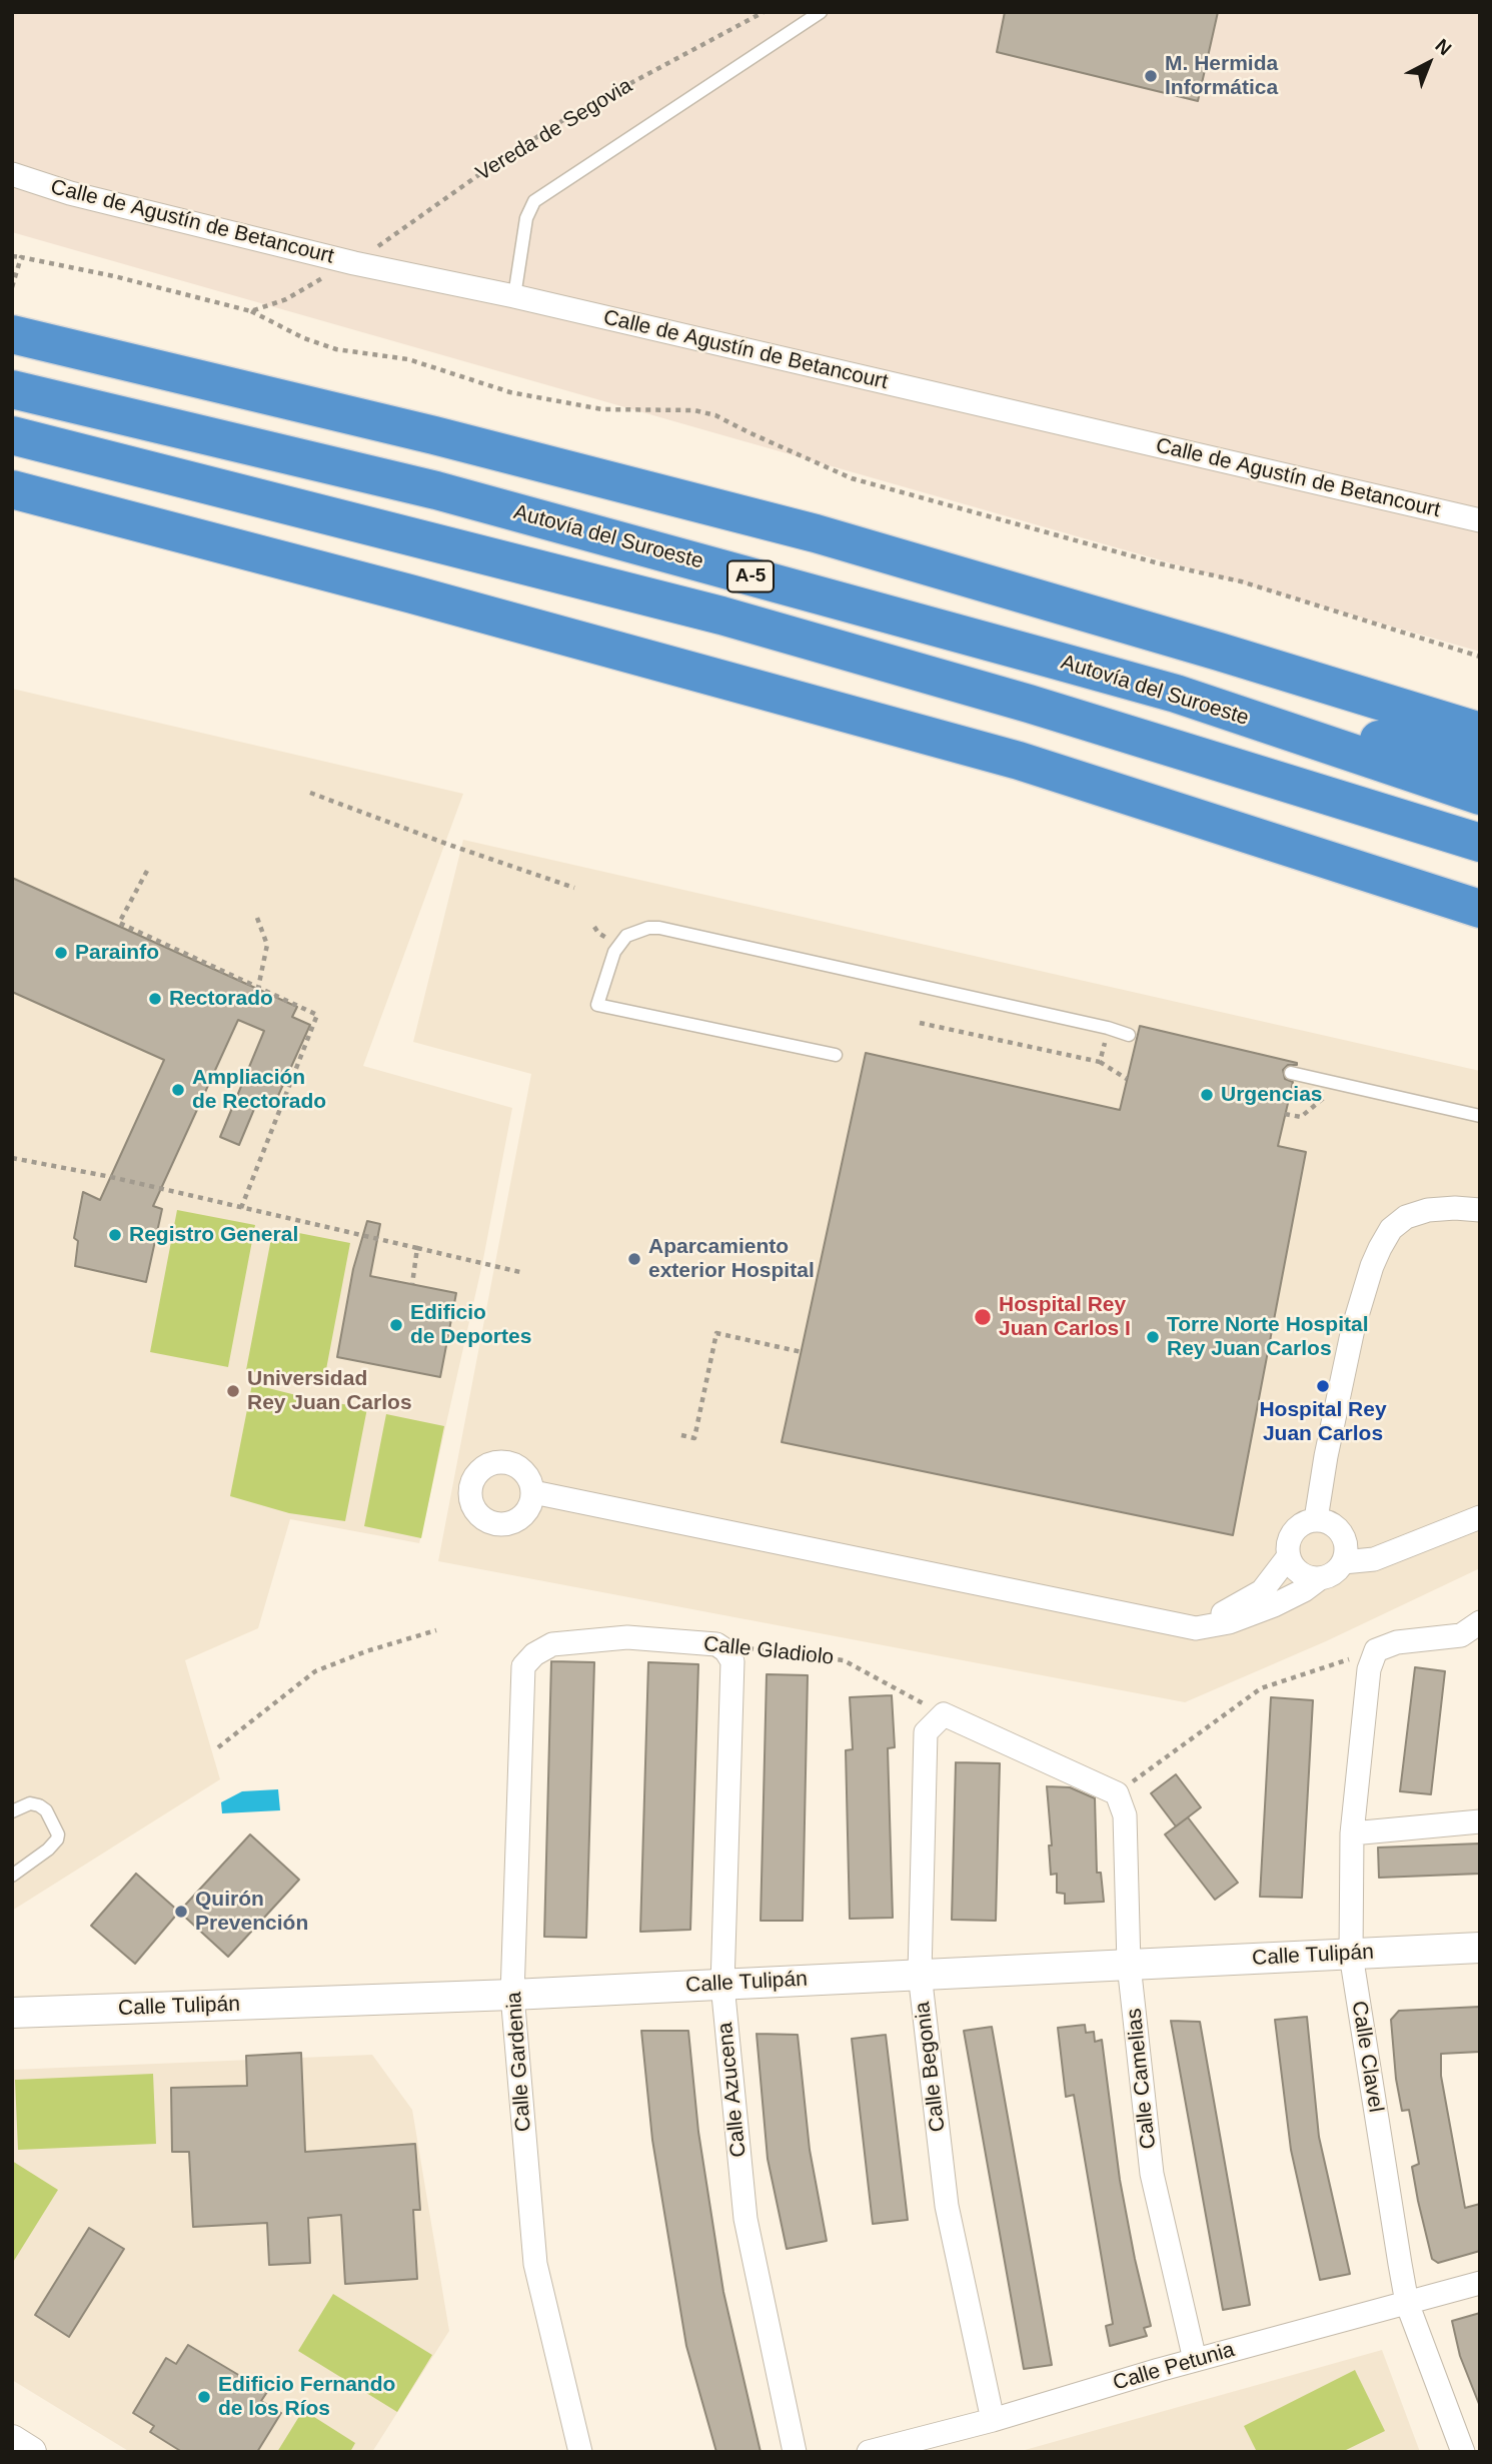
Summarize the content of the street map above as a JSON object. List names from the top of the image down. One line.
{"streets":{"highway":["Autovía del Suroeste","A-5"],"street":["Calle de Agustín de Betancourt","Calle Gladiolo","Calle Tulipán","Calle Clavel","Calle Gardenia","Calle Begonia","Calle Camelias","Calle Azucena","Calle Petunia"],"path":["Vereda de Segovia"]},"crossings":[["Vereda de Segovia","Calle de Agustín de Betancourt"],["Calle Gladiolo","Calle Gardenia"],["Calle Gladiolo","Calle Begonia"],["Calle Gladiolo","Calle Azucena"],["Calle Tulipán","Calle Clavel"],["Calle Tulipán","Calle Gardenia"],["Calle Tulipán","Calle Begonia"],["Calle Tulipán","Calle Camelias"],["Calle Tulipán","Calle Azucena"],["Calle Clavel","Calle Petunia"],["Calle Begonia","Calle Petunia"],["Calle Camelias","Calle Petunia"]],"places":["M. Hermida Informática","Parainfo","Rectorado","Ampliación de Rectorado","Urgencias","Registro General","Aparcamiento exterior Hospital","Hospital Rey Juan Carlos I","Edificio de Deportes","Torre Norte Hospital Rey Juan Carlos","Hospital Rey Juan Carlos","Universidad Rey Juan Carlos","Quirón Prevención","Edificio Fernando de los Ríos"],"north":"top right"}
